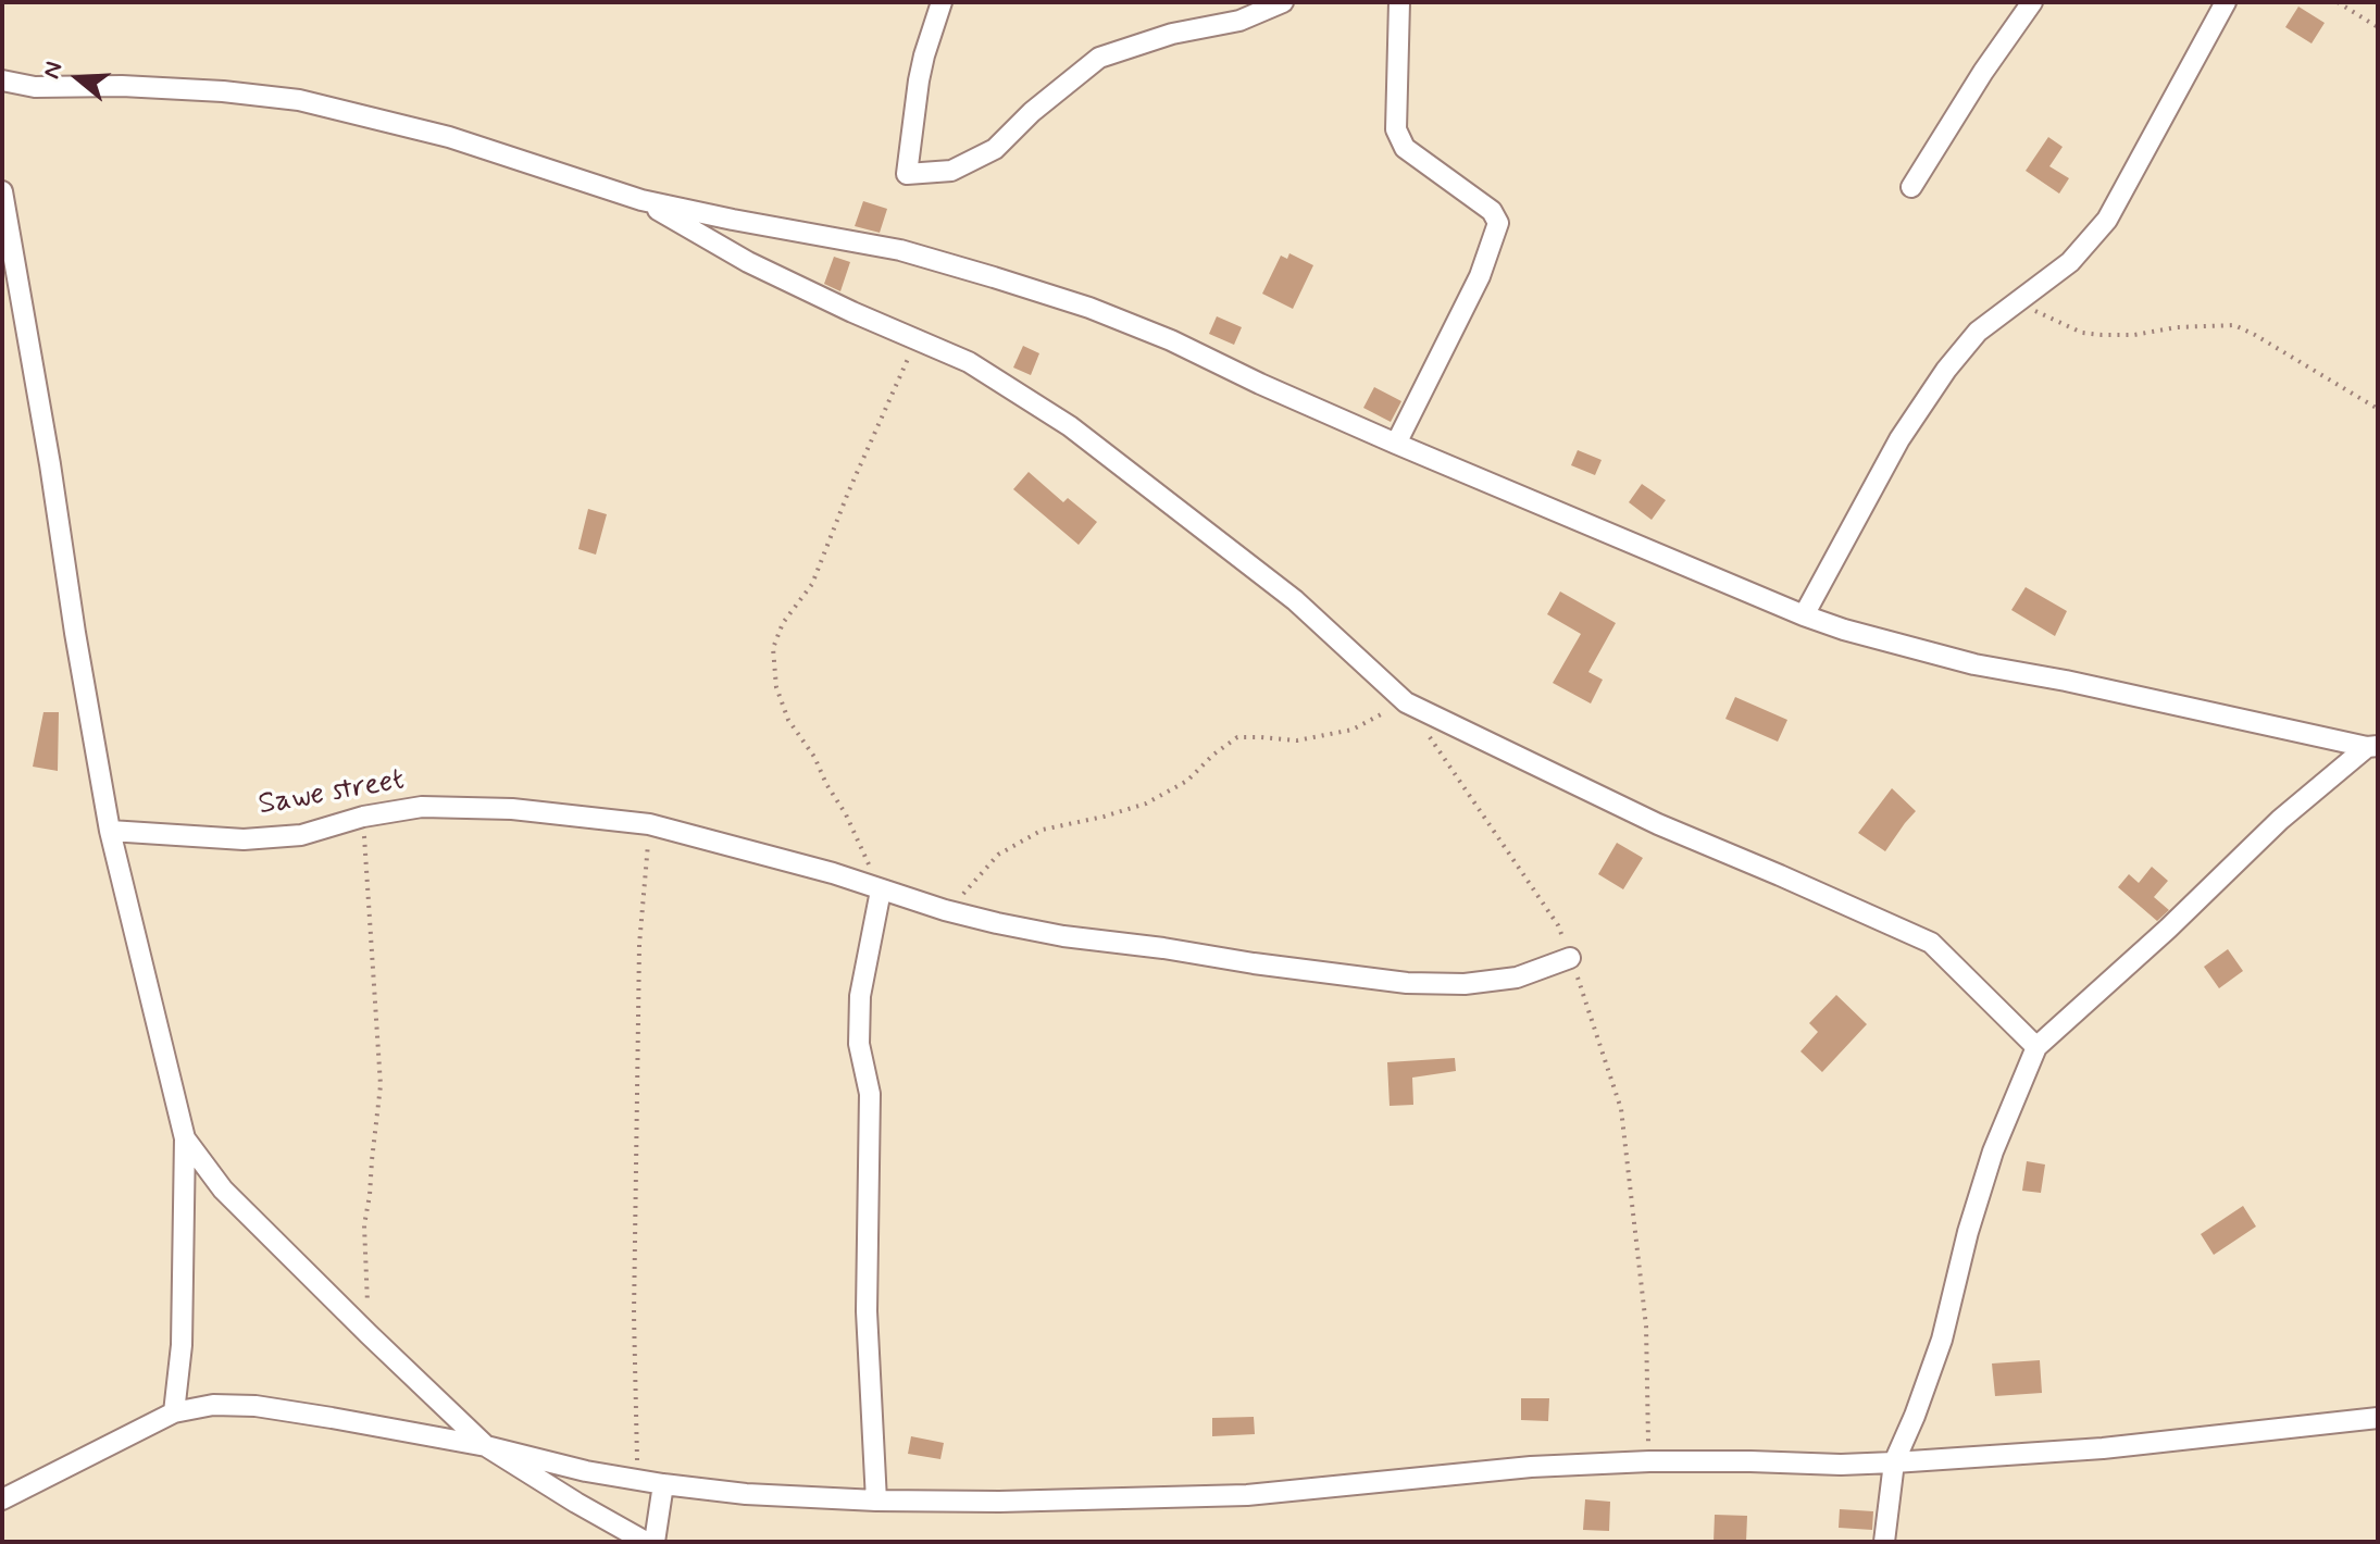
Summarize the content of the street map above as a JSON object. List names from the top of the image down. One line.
{"streets":{"street":["Sawe street"]},"north":"left"}
